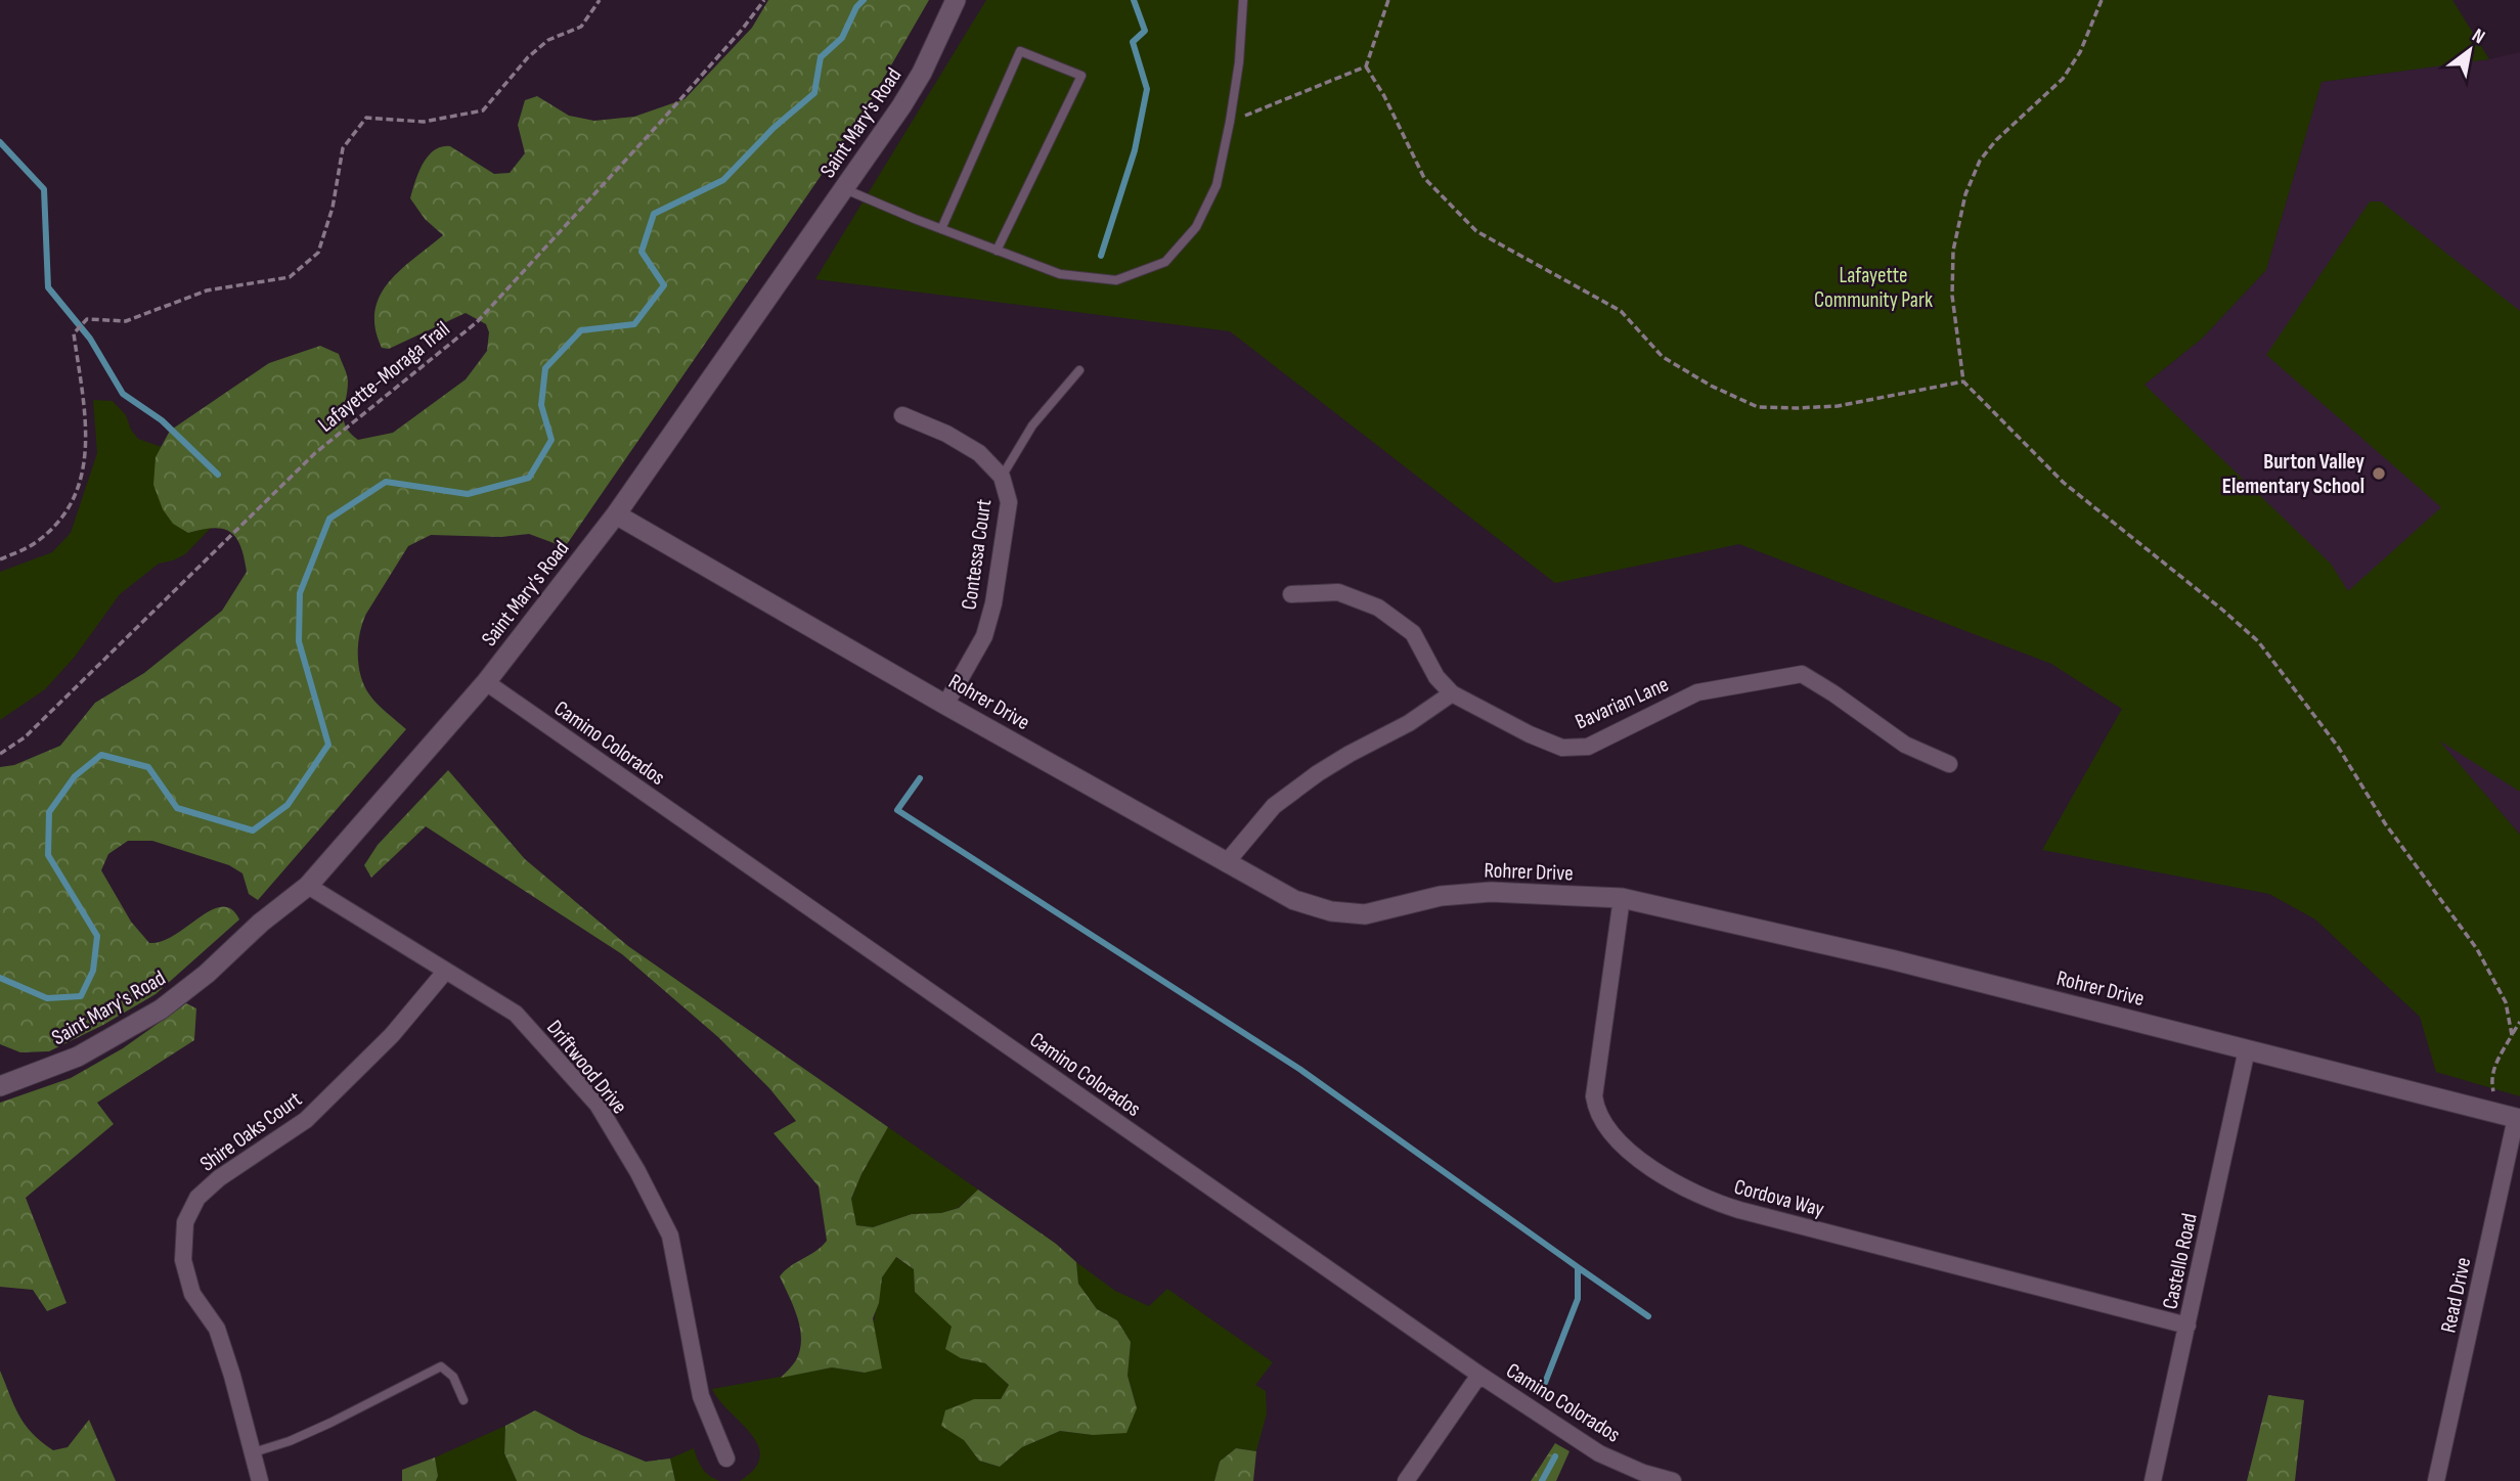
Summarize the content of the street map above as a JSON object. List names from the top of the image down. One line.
{"streets":{"street":["Saint Mary's Road","Contessa Court","Rohrer Drive","Bavarian Lane","Camino Colorados","Driftwood Drive","Shire Oaks Court","Cordova Way","Castello Road","Read Drive"],"path":["Lafayette-Moraga Trail"]},"crossings":[["Saint Mary's Road","Rohrer Drive"],["Saint Mary's Road","Camino Colorados"],["Saint Mary's Road","Driftwood Drive"],["Contessa Court","Rohrer Drive"],["Rohrer Drive","Cordova Way"],["Rohrer Drive","Castello Road"],["Rohrer Drive","Read Drive"],["Driftwood Drive","Shire Oaks Court"],["Cordova Way","Castello Road"]],"parks":["Lafayette Community Park"],"places":["Burton Valley Elementary School"],"north":"top right"}
